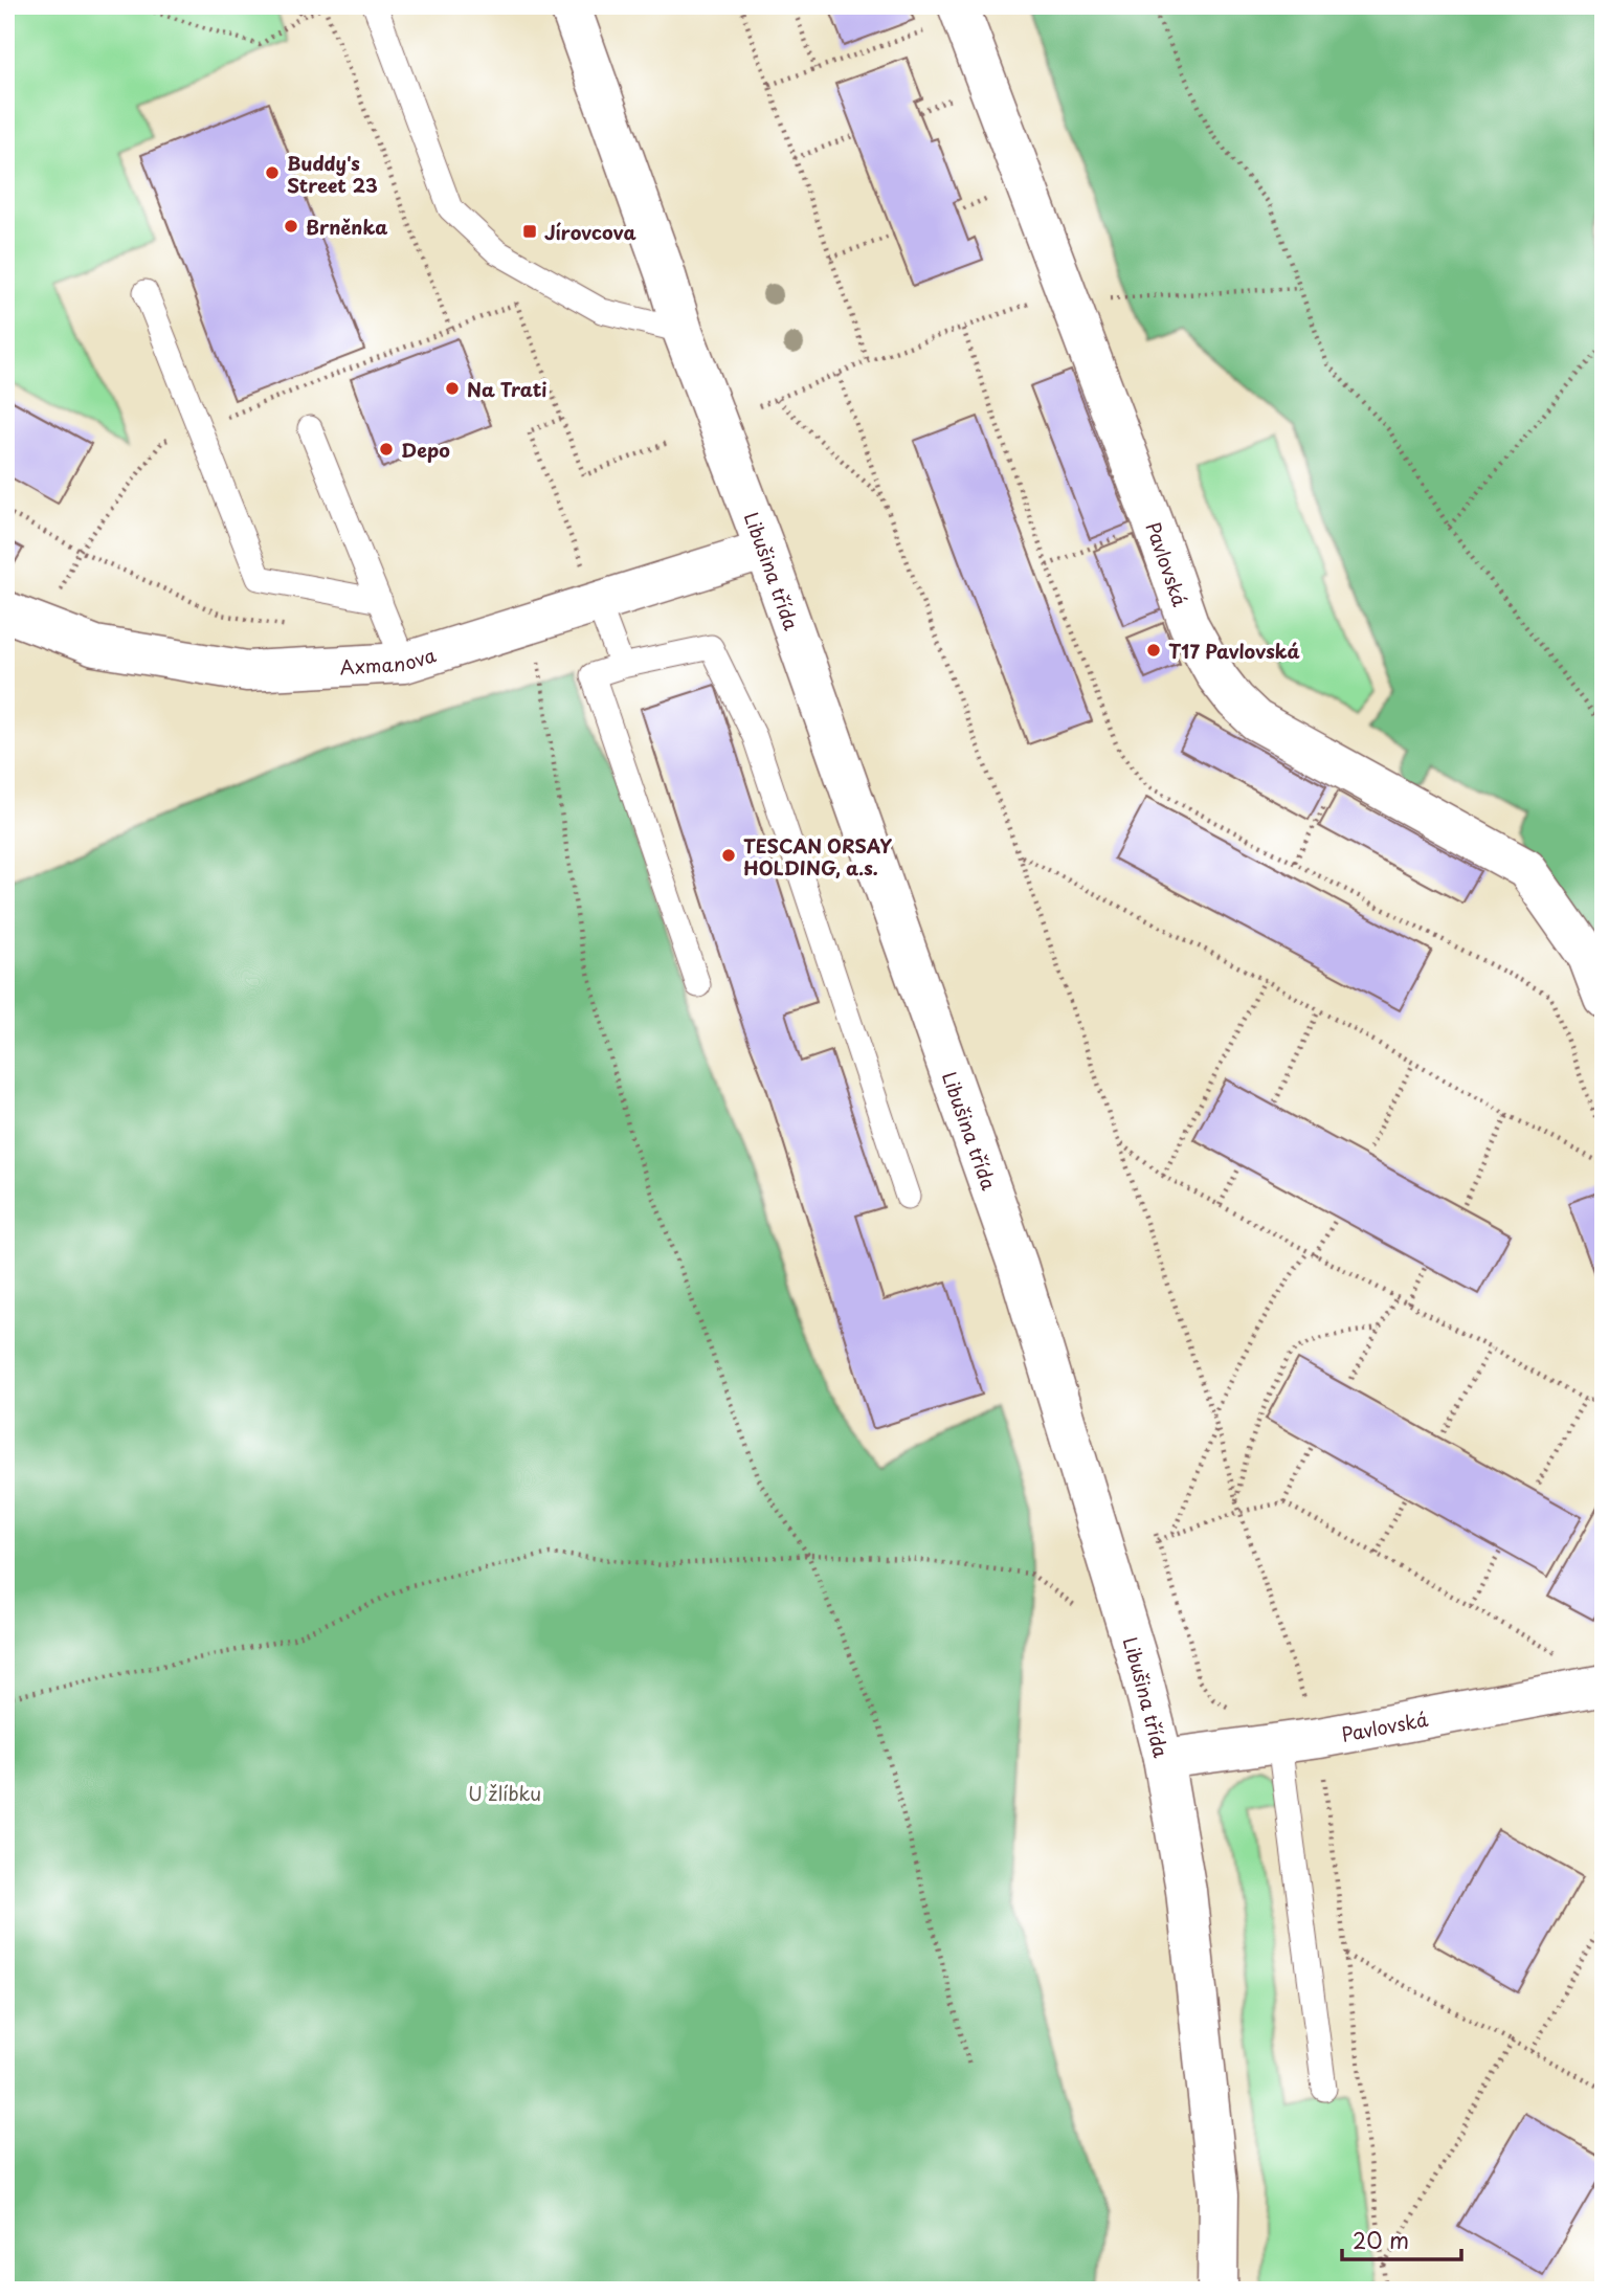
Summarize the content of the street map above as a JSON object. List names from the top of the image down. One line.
{"streets":{"street":["Pavlovská","Libušina třída","Axmanova"]},"crossings":[["Pavlovská","Libušina třída"],["Libušina třída","Axmanova"]],"parks":["U žlíbku"],"places":{"other":["Buddy's Street 23","Brněnka","Na Trati","Depo","T17 Pavlovská","TESCAN ORSAY HOLDING, a.s."],"transit":["Jírovcova"]},"scale_bar":"20 m"}
